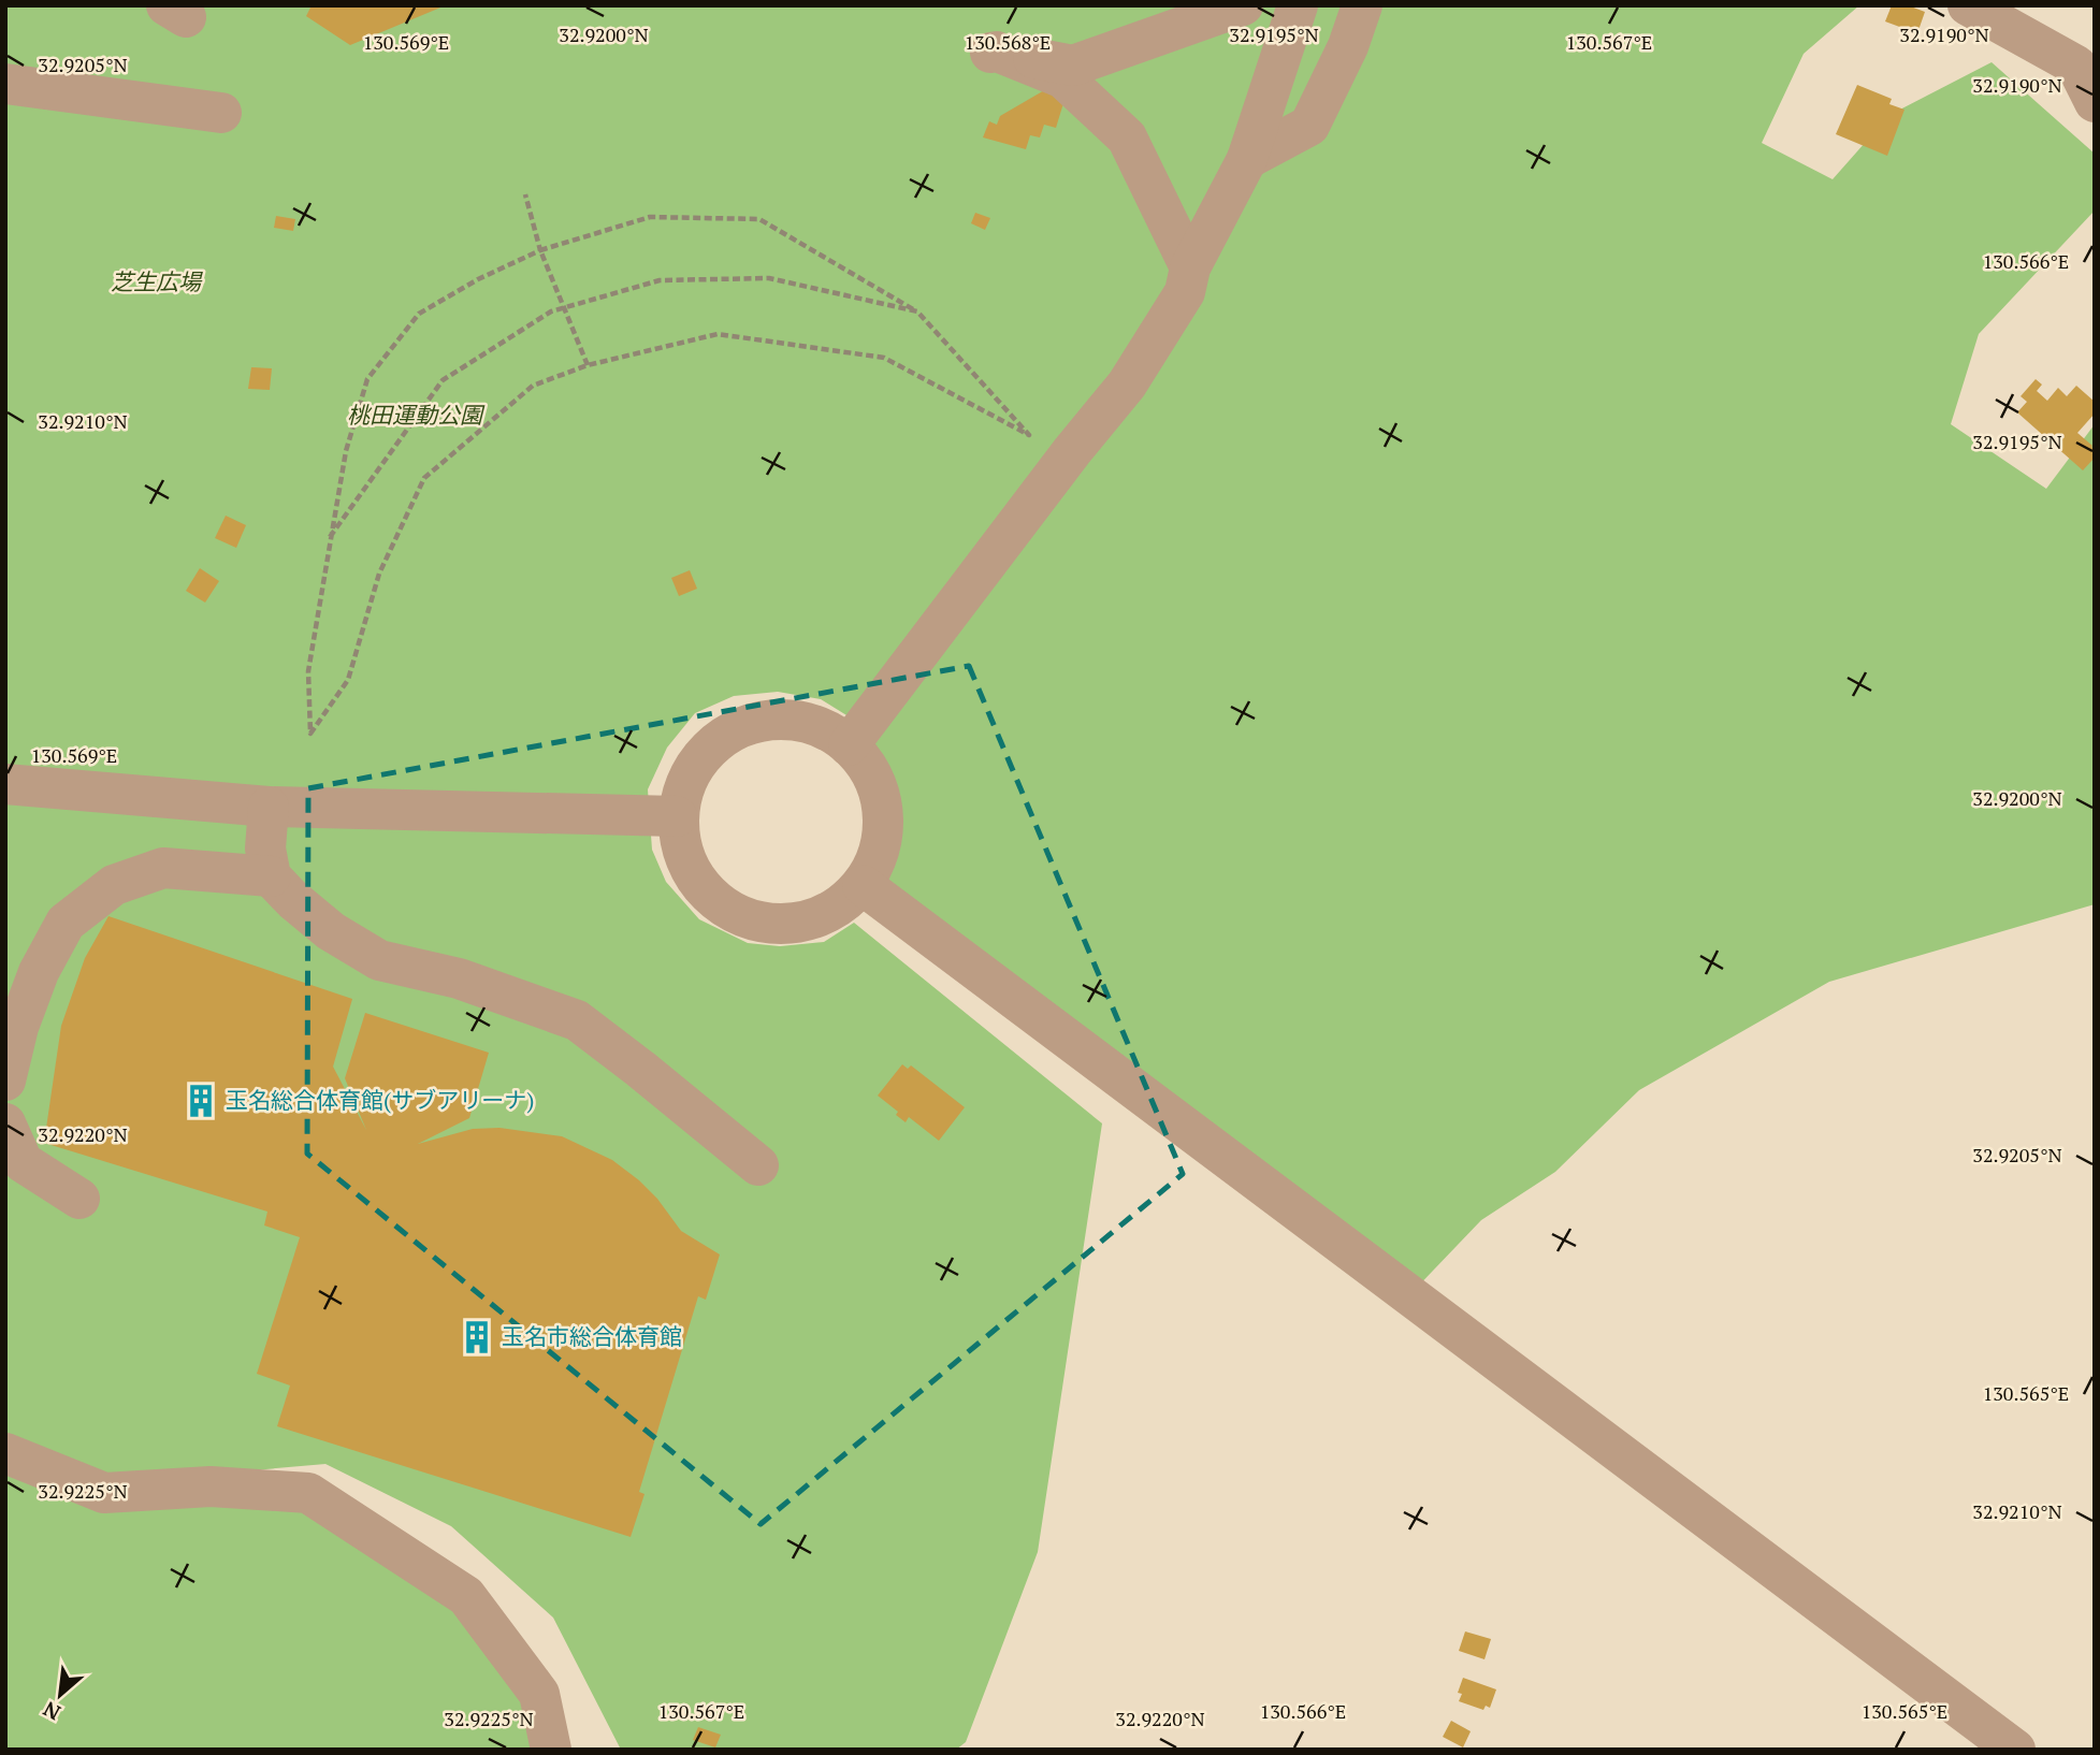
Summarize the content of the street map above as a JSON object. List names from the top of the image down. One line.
{"parks":["芝生広場","桃田運動公園"],"places":{"building":["玉名総合体育館(サブアリーナ)","玉名市総合体育館"]},"north":"bottom left","coordinates":["32.9200°N","32.9195°N","32.9190°N","130.569°E","130.568°E","130.567°E","32.9205°N","130.566°E","32.9210°N","32.9220°N","130.565°E","32.9225°N"]}
